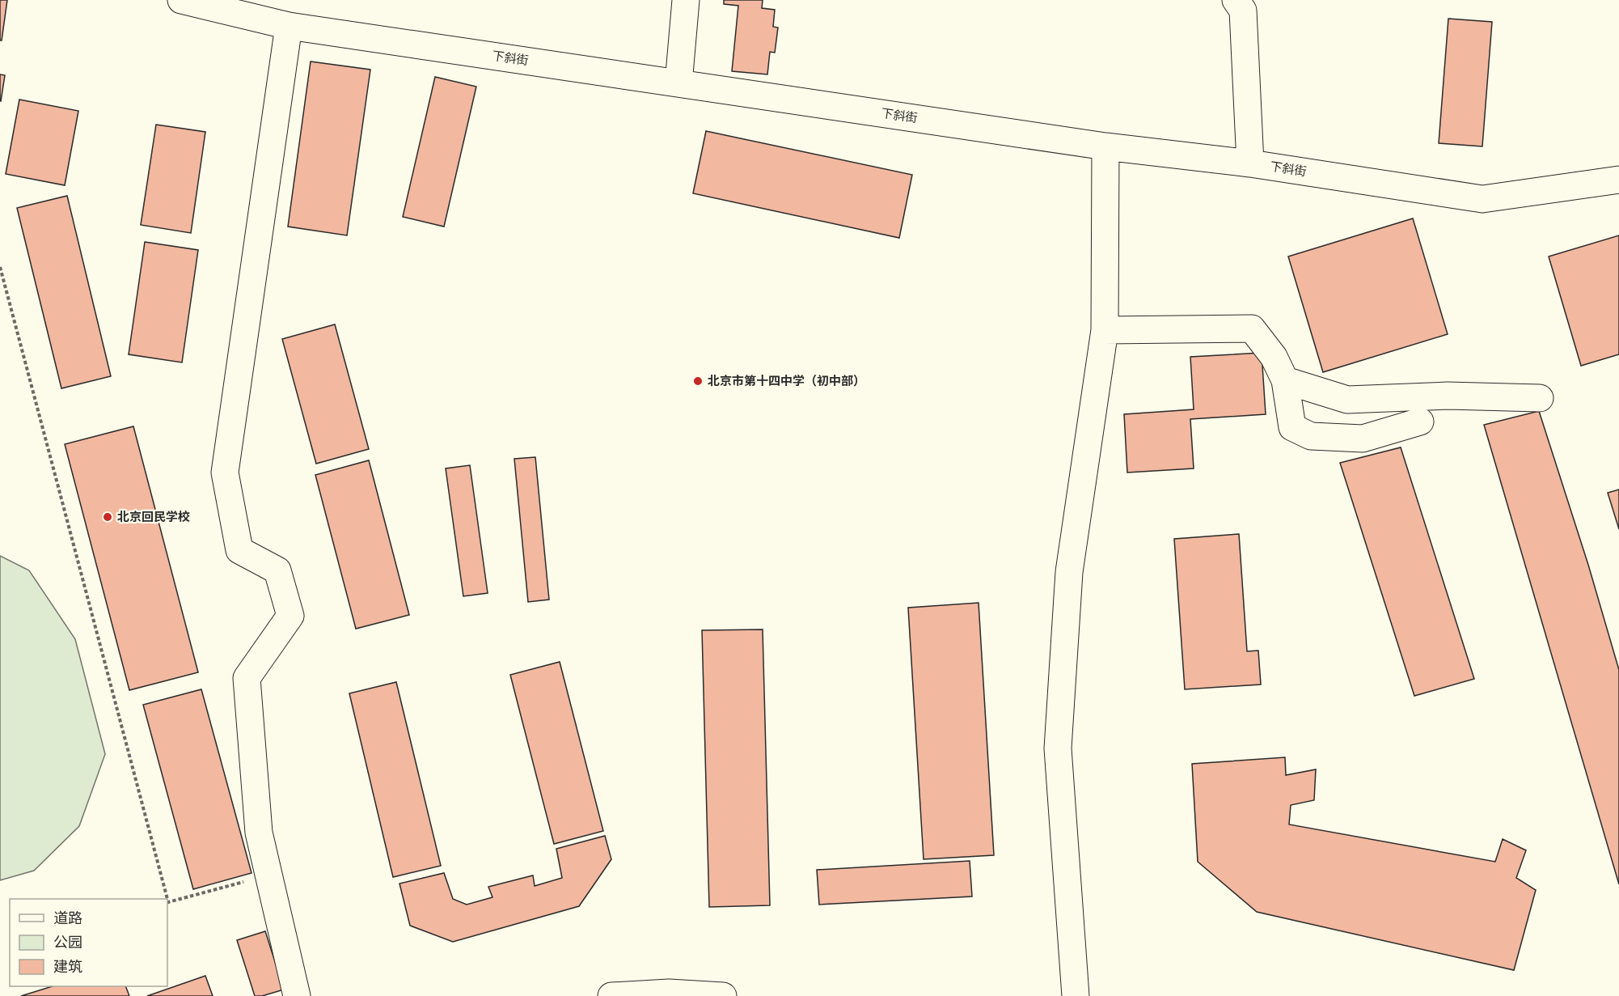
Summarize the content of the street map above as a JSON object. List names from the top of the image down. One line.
{"streets":{"street":["下斜街"]},"places":["北京市第十四中学（初中部）","北京回民学校"],"legend":["道路","公园","建筑"]}
